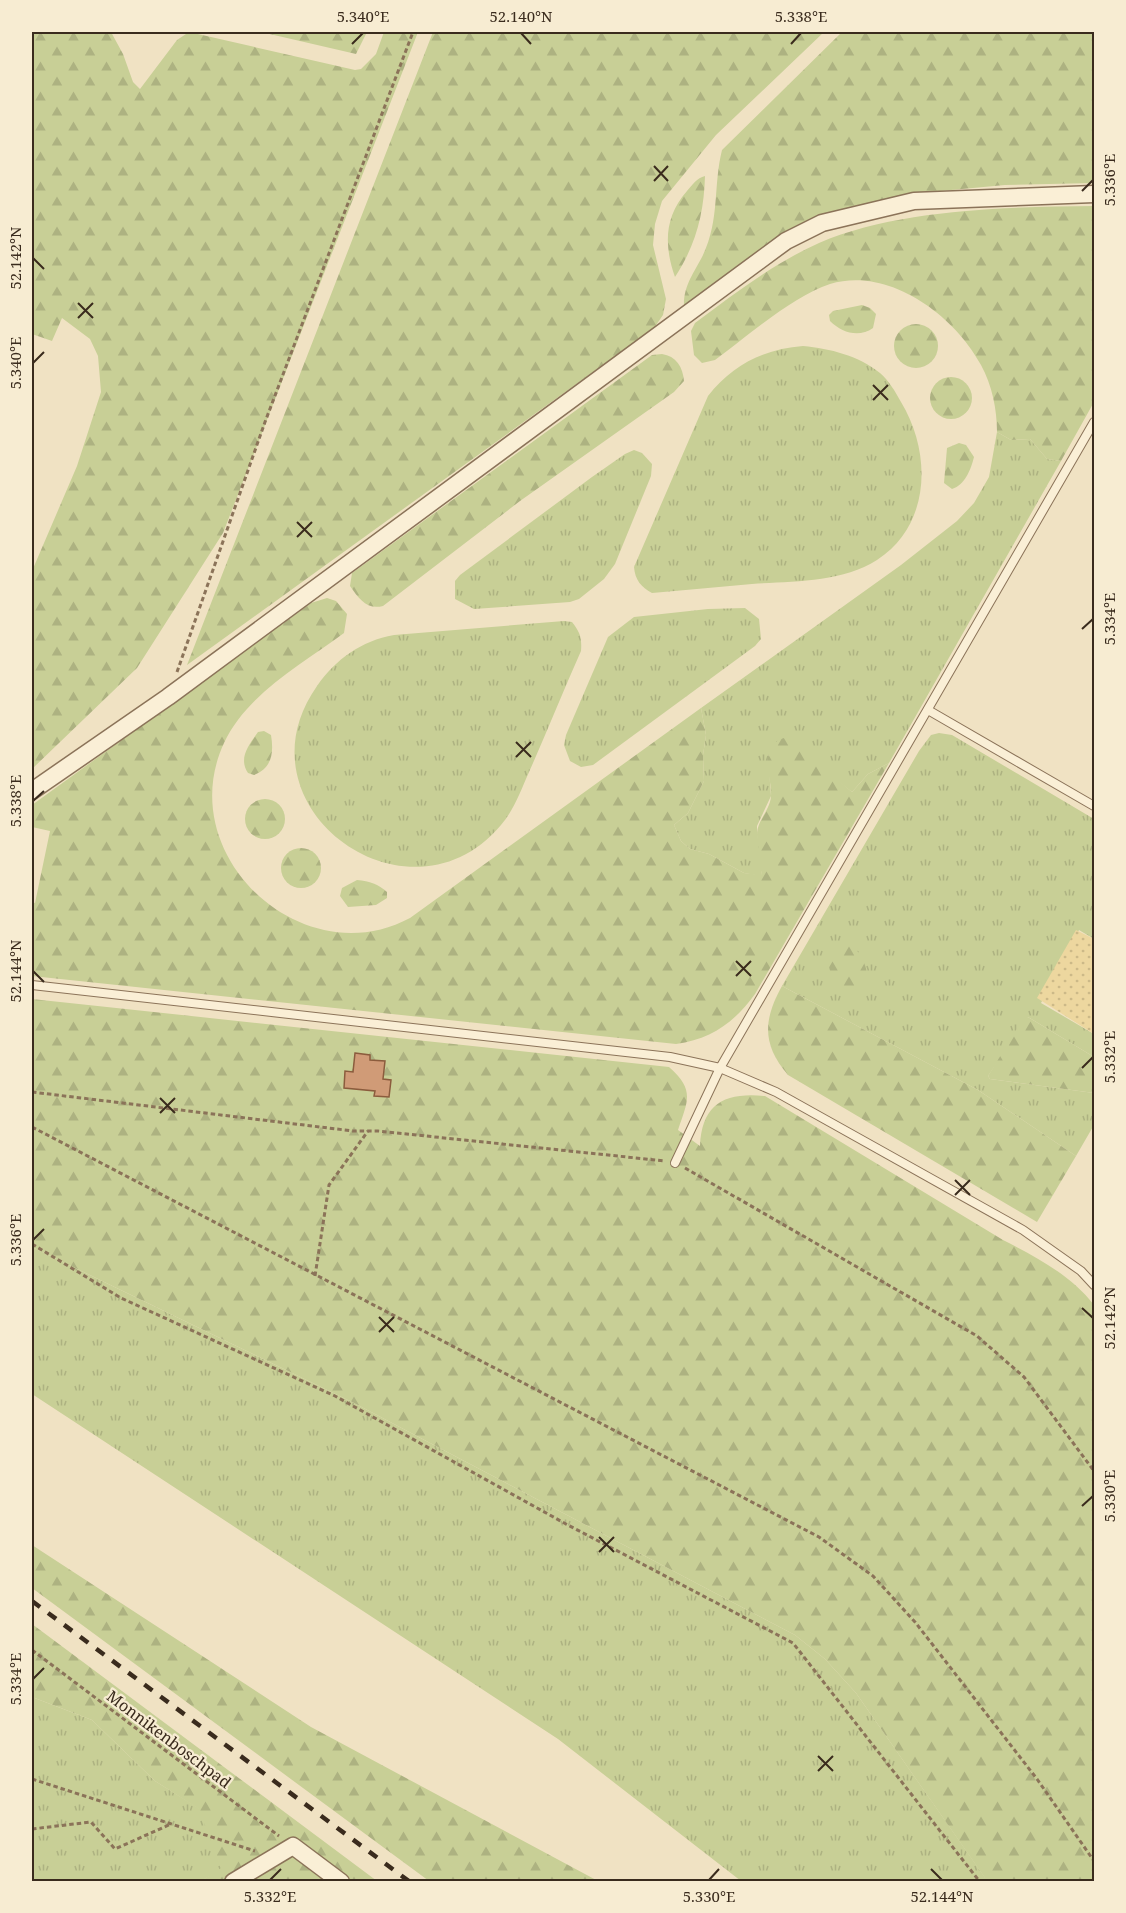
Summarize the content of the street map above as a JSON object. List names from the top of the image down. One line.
{"streets":{"path":["Monnikenboschpad"]},"coordinates":["5.340°E","52.140°N","5.338°E","5.336°E","52.142°N","5.334°E","52.144°N","5.332°E","5.330°E"]}
